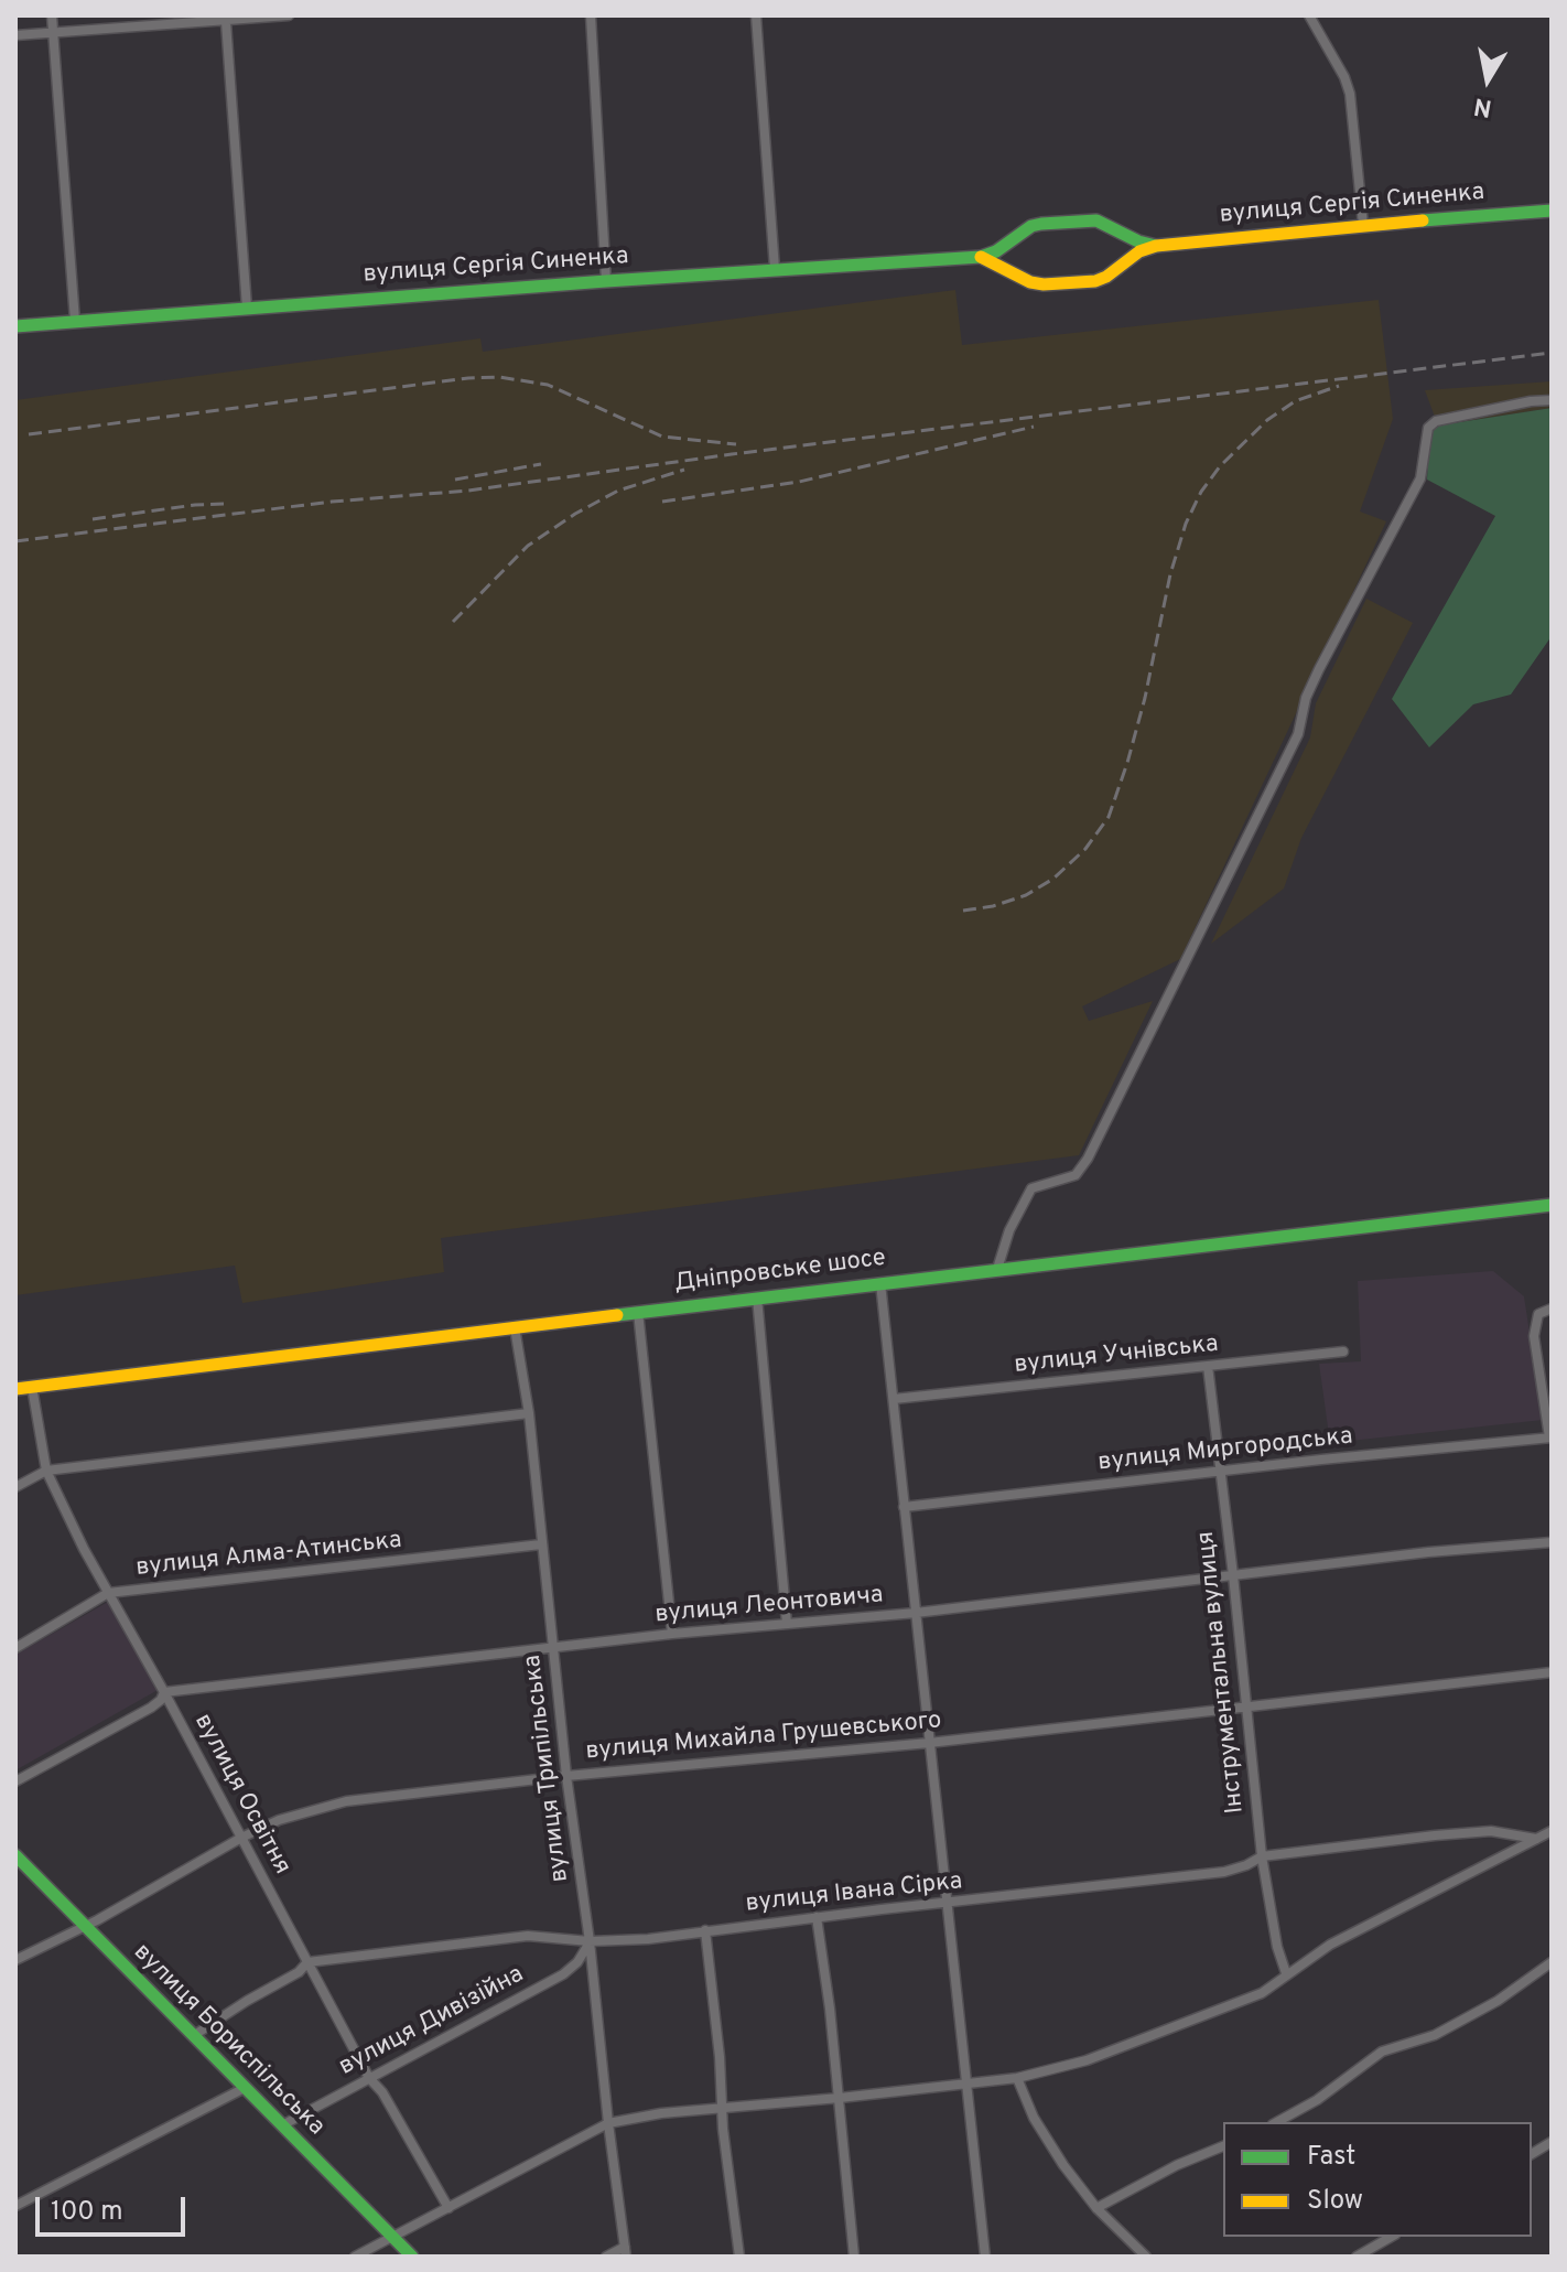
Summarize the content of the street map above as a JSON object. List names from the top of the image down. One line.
{"streets":{"street":["вулиця Сергія Синенка","Дніпровське шосе","вулиця Учнівська","вулиця Миргородська","вулиця Алма-Атинська","вулиця Леонтовича","Інструментальна вулиця","вулиця Михайла Грушевського","вулиця Трипільська","вулиця Освітня","вулиця Івана Сірка","вулиця Дивізійна","вулиця Бориспільська"]},"crossings":[["Дніпровське шосе","вулиця Трипільська"],["Дніпровське шосе","вулиця Освітня"],["вулиця Учнівська","Інструментальна вулиця"],["вулиця Миргородська","Інструментальна вулиця"],["вулиця Алма-Атинська","вулиця Трипільська"],["вулиця Алма-Атинська","вулиця Освітня"],["вулиця Леонтовича","Інструментальна вулиця"],["вулиця Леонтовича","вулиця Трипільська"],["вулиця Леонтовича","вулиця Освітня"],["Інструментальна вулиця","вулиця Михайла Грушевського"],["Інструментальна вулиця","вулиця Івана Сірка"],["вулиця Михайла Грушевського","вулиця Трипільська"],["вулиця Михайла Грушевського","вулиця Освітня"],["вулиця Михайла Грушевського","вулиця Бориспільська"],["вулиця Трипільська","вулиця Івана Сірка"],["вулиця Трипільська","вулиця Дивізійна"],["вулиця Освітня","вулиця Івана Сірка"],["вулиця Освітня","вулиця Дивізійна"],["вулиця Івана Сірка","вулиця Дивізійна"],["вулиця Івана Сірка","вулиця Бориспільська"],["вулиця Дивізійна","вулиця Бориспільська"]],"legend":["Fast","Slow"],"scale_bar":"100 m","north":"bottom"}
